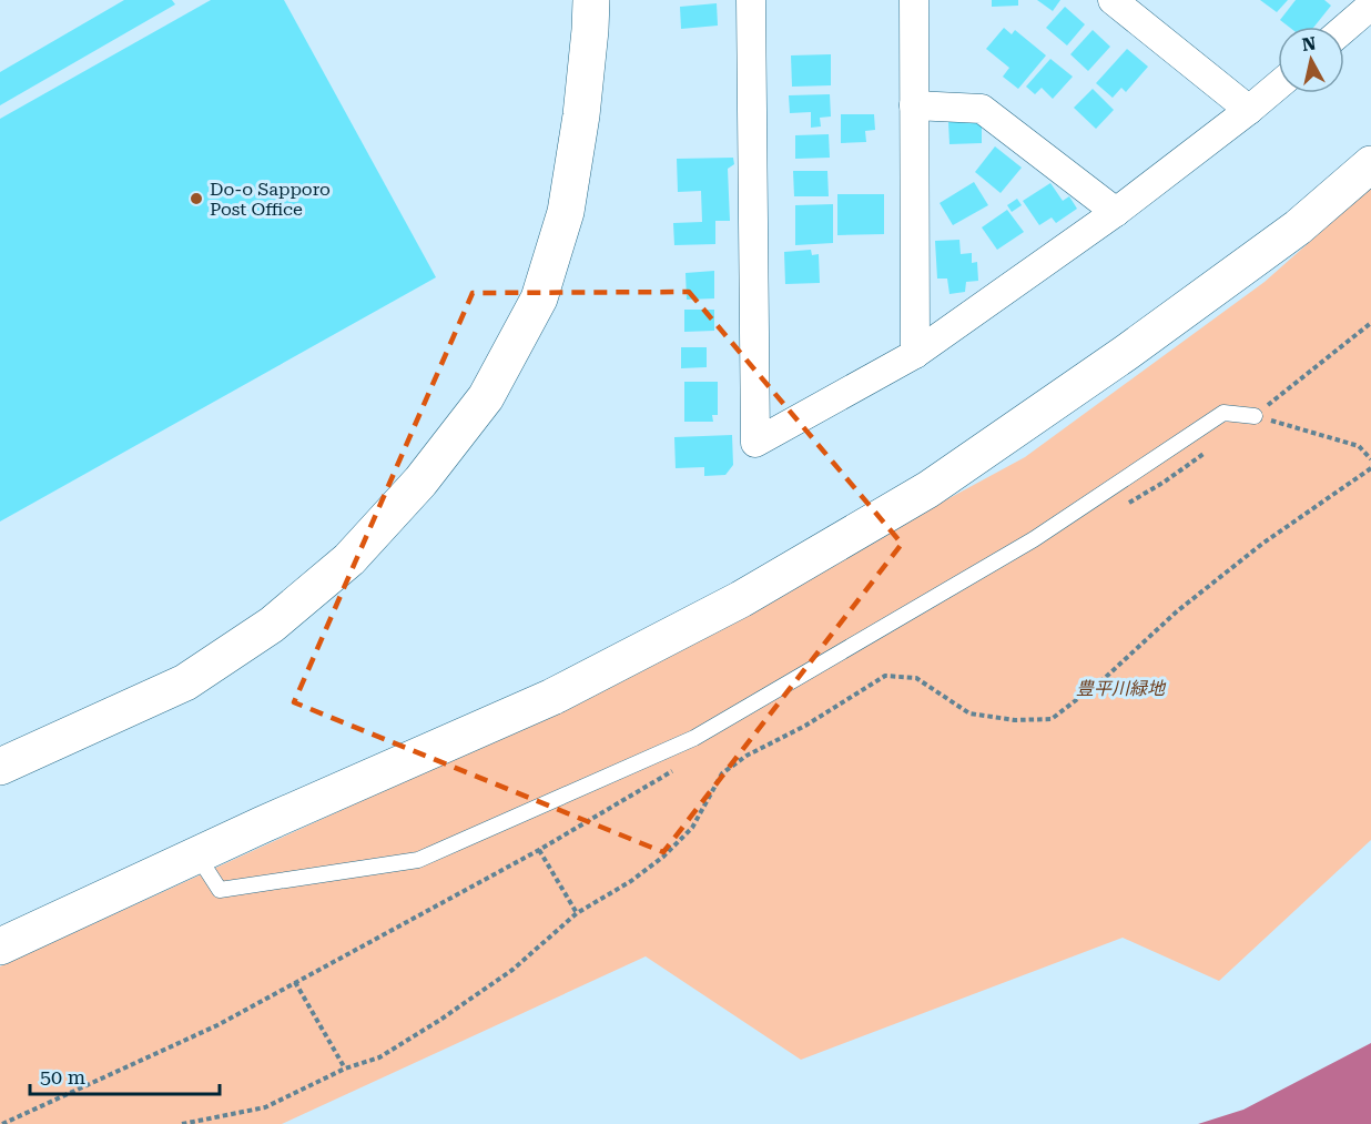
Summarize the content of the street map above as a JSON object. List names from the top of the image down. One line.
{"parks":["豊平川緑地"],"places":["Do-o Sapporo Post Office"],"scale_bar":"50 m","north":"top"}
